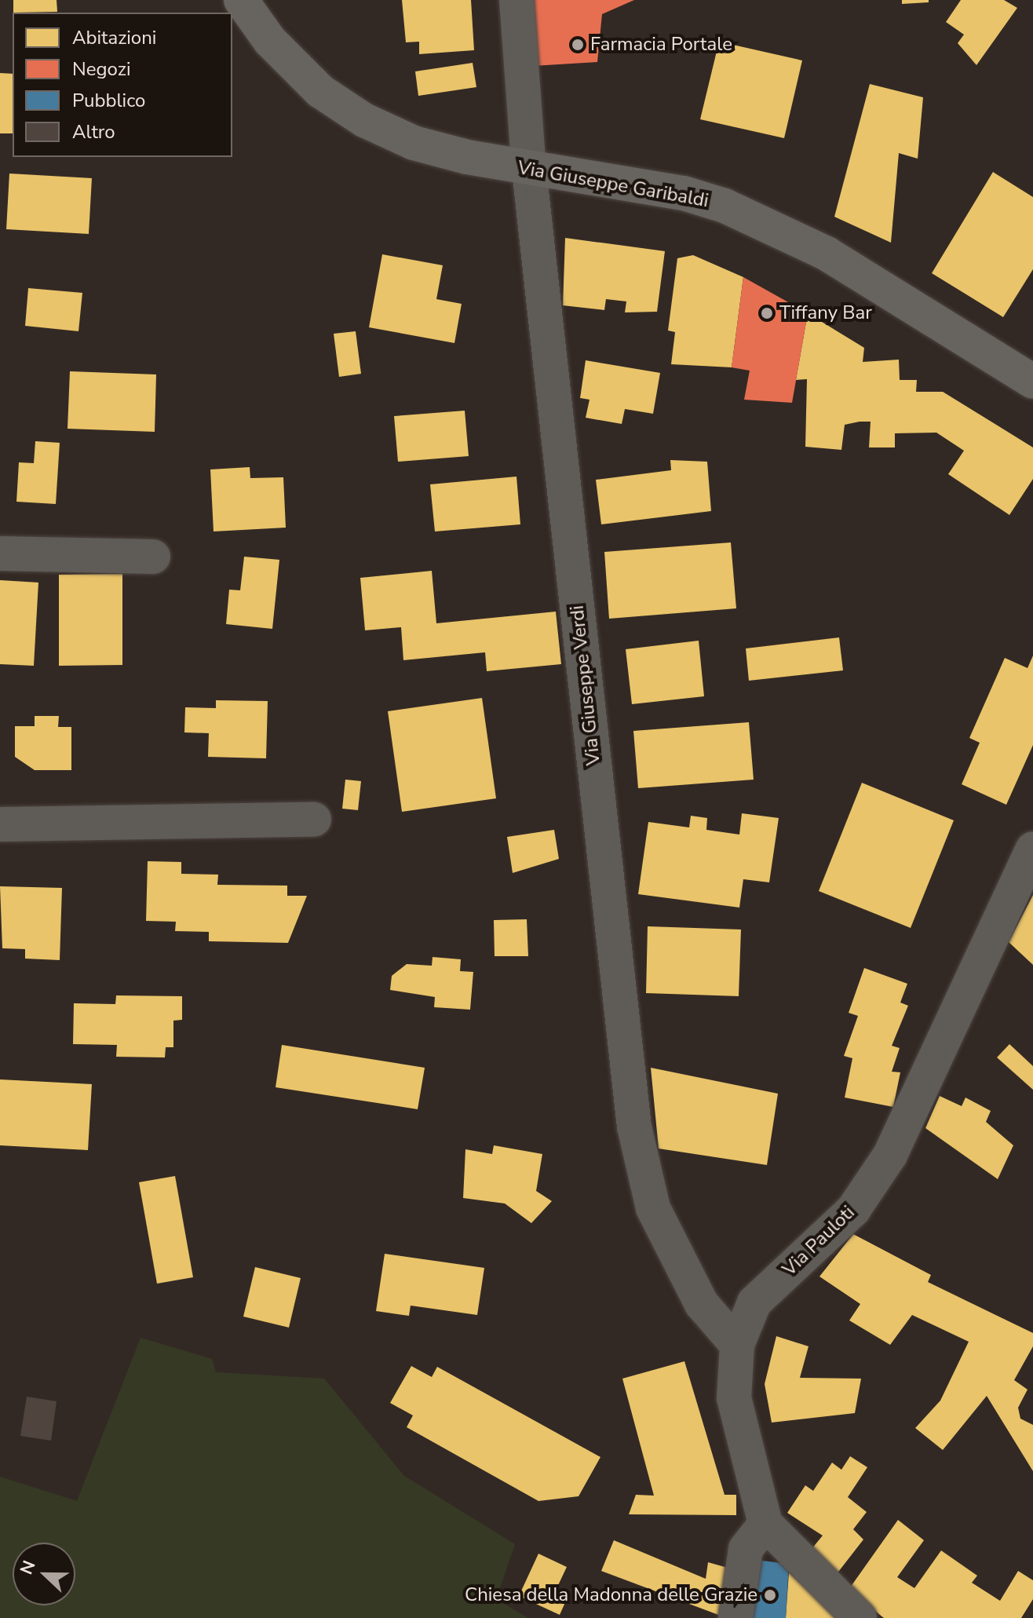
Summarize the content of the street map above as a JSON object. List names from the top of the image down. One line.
{"streets":{"main road":["Via Giuseppe Garibaldi"],"street":["Via Giuseppe Verdi","Via Pauloti"]},"crossings":[["Via Giuseppe Garibaldi","Via Giuseppe Verdi"],["Via Giuseppe Verdi","Via Pauloti"]],"places":["Farmacia Portale","Tiffany Bar","Chiesa della Madonna delle Grazie"],"legend":["Abitazioni","Negozi","Pubblico","Altro"],"north":"left"}
